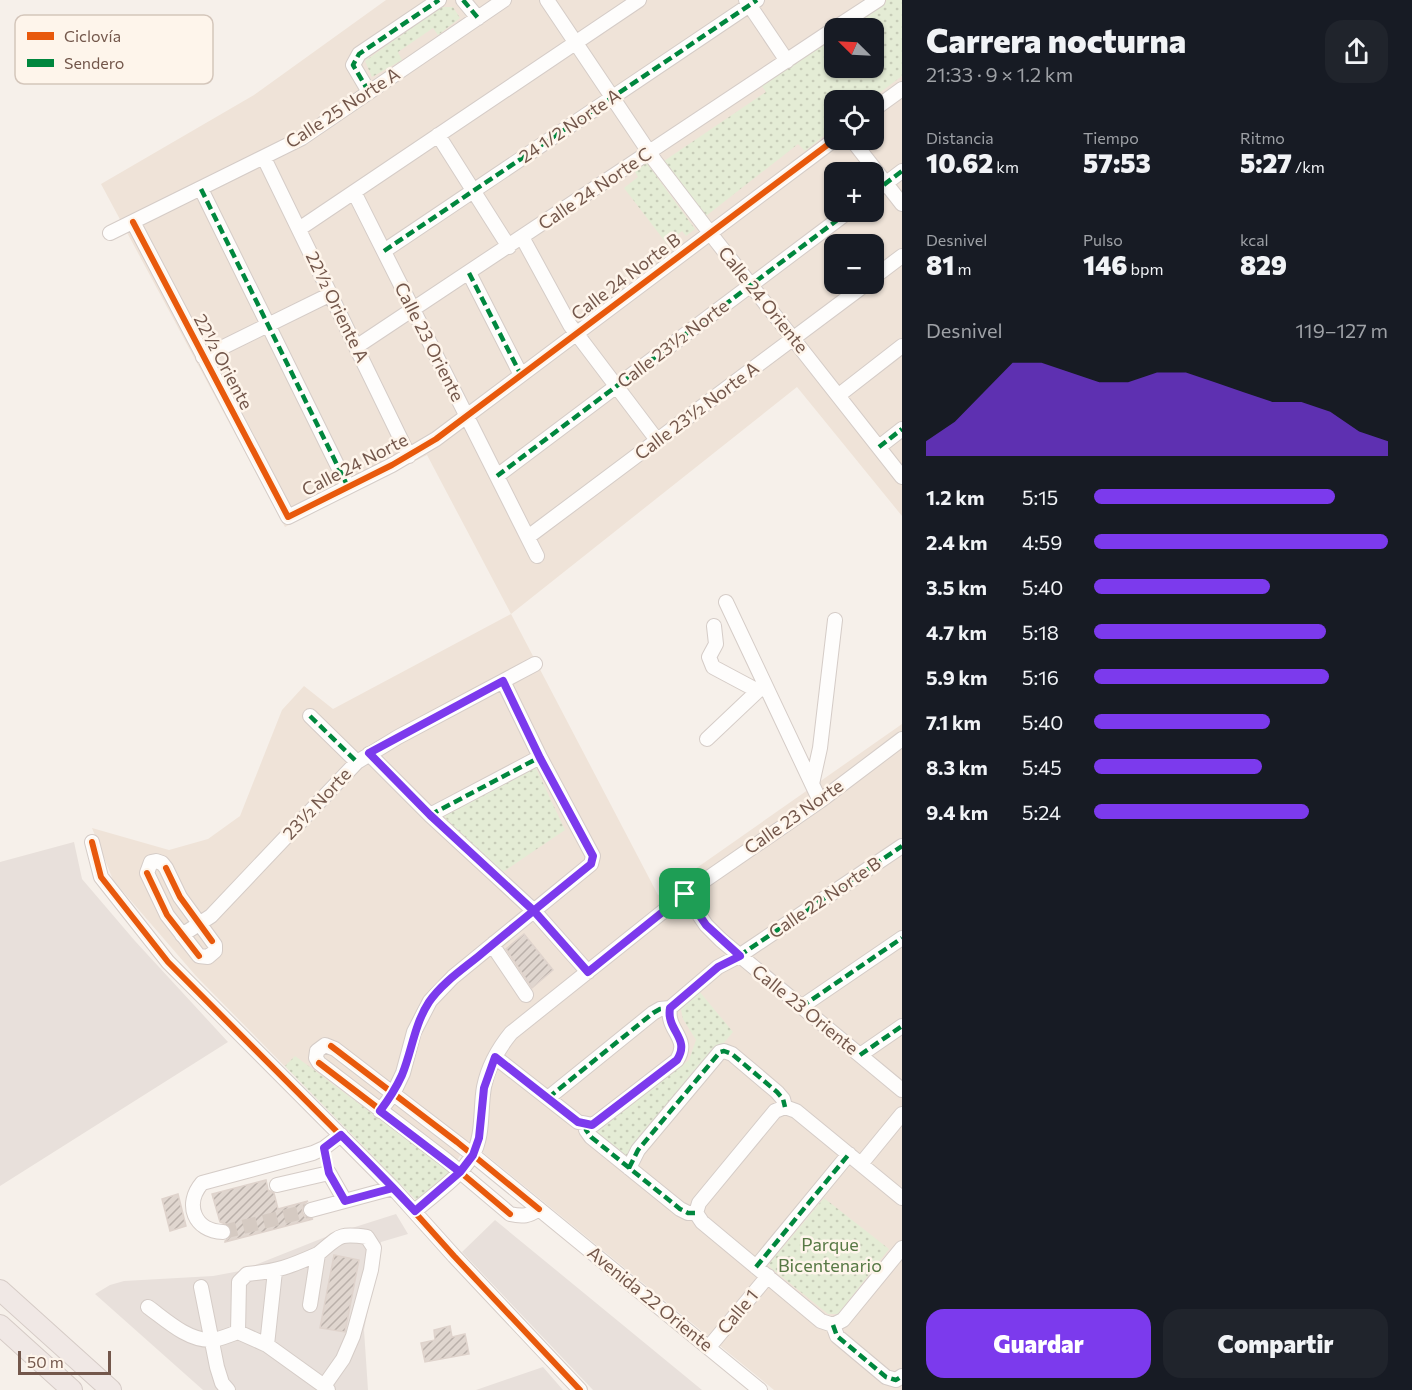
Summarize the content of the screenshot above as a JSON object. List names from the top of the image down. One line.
{"streets":{"street":["Calle 25 Norte A","24 1/2 Norte A","Calle 24 Norte C","Calle 24 Norte B","Calle 24 Oriente","22½ Oriente A","Calle 23 Oriente","Calle 23½ Norte","22½ Oriente","Calle 23½ Norte A","Calle 24 Norte","23½ Norte","Calle 23 Norte","Calle 22 Norte B","Avenida 22 Oriente","Calle 1"]},"crossings":[["Calle 25 Norte A","22½ Oriente A"],["Calle 25 Norte A","22½ Oriente"],["24 1/2 Norte A","Calle 24 Oriente"],["24 1/2 Norte A","Calle 23 Oriente"],["Calle 24 Norte C","Calle 24 Oriente"],["Calle 24 Norte C","22½ Oriente A"],["Calle 24 Norte C","Calle 23 Oriente"],["Calle 24 Norte B","Calle 24 Oriente"],["Calle 24 Norte B","Calle 23 Oriente"],["Calle 24 Norte B","Calle 24 Norte"],["Calle 24 Oriente","Calle 23½ Norte"],["Calle 24 Oriente","Calle 23½ Norte A"],["22½ Oriente A","Calle 24 Norte"],["Calle 23 Oriente","Calle 23½ Norte"],["Calle 23 Oriente","Calle 23½ Norte A"],["Calle 23 Oriente","Calle 23 Norte"],["Calle 23 Oriente","Calle 22 Norte B"],["22½ Oriente","Calle 24 Norte"],["Avenida 22 Oriente","Calle 1"]],"parks":["Parque Bicentenario"],"legend":["Ciclovía","Sendero"],"scale_bar":"50 m","north":"top left","page":{"heading":["Carrera nocturna","21:33 · 9 × 1.2 km"],"map_buttons":["+","−"],"stats":[["Distancia","10.62 km"],["Tiempo","57:53"],["Ritmo","5:27 /km"],["Desnivel","81 m"],["Pulso","146 bpm"],["kcal","829"]],"chart":["Desnivel","119–127 m"],"list":[{"name":"1.2 km","note":"5:15"},{"name":"2.4 km","note":"4:59"},{"name":"3.5 km","note":"5:40"},{"name":"4.7 km","note":"5:18"},{"name":"5.9 km","note":"5:16"},{"name":"7.1 km","note":"5:40"},{"name":"8.3 km","note":"5:45"},{"name":"9.4 km","note":"5:24"}],"buttons":["Guardar","Compartir"],"scale":"50 m"}}
